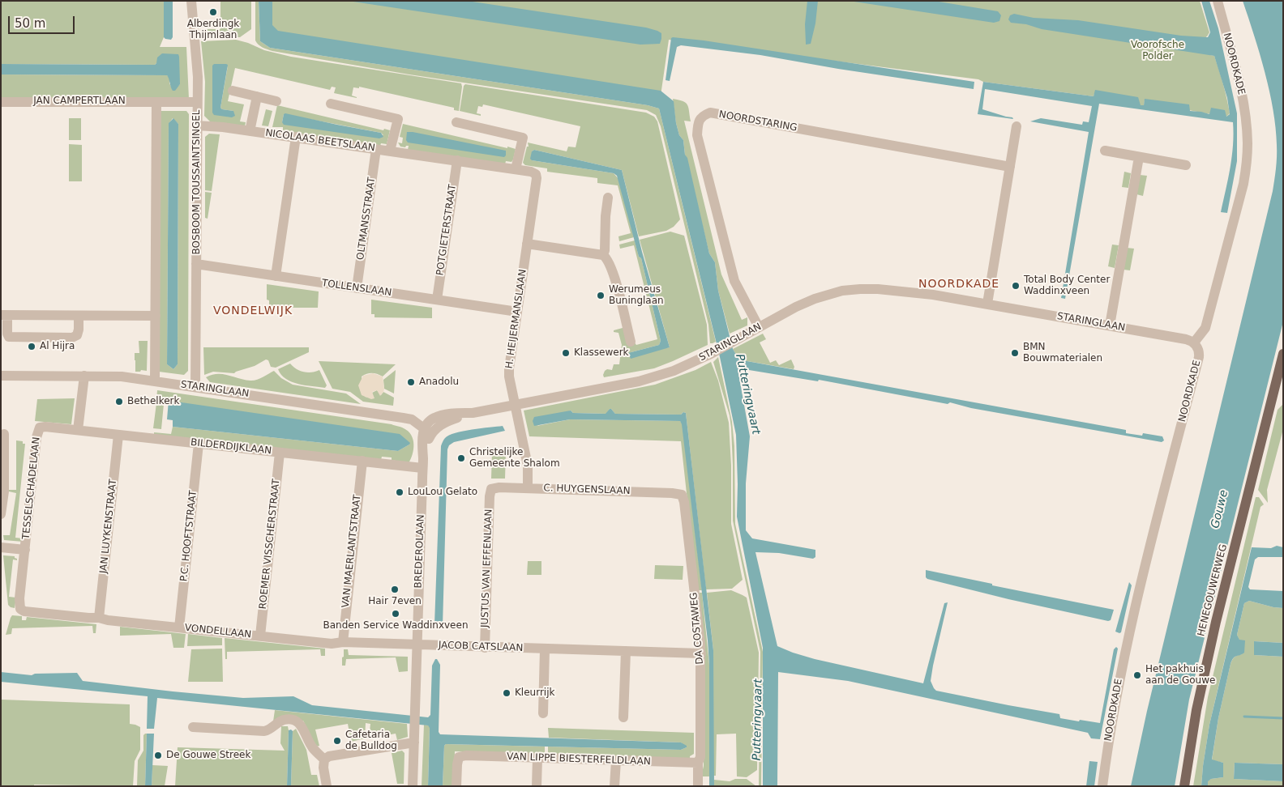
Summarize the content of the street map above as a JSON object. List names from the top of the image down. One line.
{"streets":{"main road":["HENEGOUWERWEG"],"street":["NOORDKADE","JAN CAMPERTLAAN","NOORDSTARING","NICOLAAS BEETSLAAN","BOSBOOM TOUSSAINTSINGEL","OLTMANSSTRAAT","POTGIETERSTRAAT","TOLLENSLAAN","H. HEIJERMANSLAAN","STARINGLAAN","BILDERDIJKLAAN","TESSELSCHADELAAN","C. HUYGENSLAAN","JAN LUYKENSTRAAT","P.C. HOOFTSTRAAT","ROEMER VISSCHERSTRAAT","VAN MAERLANTSTRAAT","BREDEROLAAN","JUSTUS VAN EFFENLAAN","DA COSTAWEG","VONDELLAAN","JACOB CATSLAAN","VAN LIPPE BIESTERFELDLAAN"]},"crossings":[["NOORDKADE","STARINGLAAN"],["JAN CAMPERTLAAN","BOSBOOM TOUSSAINTSINGEL"],["NOORDSTARING","STARINGLAAN"],["NICOLAAS BEETSLAAN","BOSBOOM TOUSSAINTSINGEL"],["NICOLAAS BEETSLAAN","OLTMANSSTRAAT"],["NICOLAAS BEETSLAAN","POTGIETERSTRAAT"],["NICOLAAS BEETSLAAN","H. HEIJERMANSLAAN"],["BOSBOOM TOUSSAINTSINGEL","TOLLENSLAAN"],["BOSBOOM TOUSSAINTSINGEL","STARINGLAAN"],["OLTMANSSTRAAT","TOLLENSLAAN"],["POTGIETERSTRAAT","TOLLENSLAAN"],["TOLLENSLAAN","H. HEIJERMANSLAAN"],["H. HEIJERMANSLAAN","STARINGLAAN"],["H. HEIJERMANSLAAN","C. HUYGENSLAAN"],["STARINGLAAN","BREDEROLAAN"],["BILDERDIJKLAAN","TESSELSCHADELAAN"],["BILDERDIJKLAAN","JAN LUYKENSTRAAT"],["BILDERDIJKLAAN","P.C. HOOFTSTRAAT"],["BILDERDIJKLAAN","ROEMER VISSCHERSTRAAT"],["BILDERDIJKLAAN","VAN MAERLANTSTRAAT"],["BILDERDIJKLAAN","BREDEROLAAN"],["TESSELSCHADELAAN","VONDELLAAN"],["C. HUYGENSLAAN","JUSTUS VAN EFFENLAAN"],["C. HUYGENSLAAN","DA COSTAWEG"],["JAN LUYKENSTRAAT","VONDELLAAN"],["P.C. HOOFTSTRAAT","VONDELLAAN"],["ROEMER VISSCHERSTRAAT","VONDELLAAN"],["VAN MAERLANTSTRAAT","VONDELLAAN"],["BREDEROLAAN","VONDELLAAN"],["BREDEROLAAN","JACOB CATSLAAN"],["JUSTUS VAN EFFENLAAN","JACOB CATSLAAN"],["DA COSTAWEG","JACOB CATSLAAN"],["DA COSTAWEG","VAN LIPPE BIESTERFELDLAAN"],["VONDELLAAN","JACOB CATSLAAN"]],"districts":["NOORDKADE","VONDELWIJK"],"water":["Putteringvaart","Gouwe"],"parks":["Voorofsche Polder"],"places":["Alberdingk Thijmlaan","Total Body Center Waddinxveen","Werumeus Buninglaan","Al Hijra","Klassewerk","BMN Bouwmaterialen","Anadolu","Bethelkerk","Christelijke Gemeente Shalom","LouLou Gelato","Hair 7even","Banden Service Waddinxveen","Het pakhuis aan de Gouwe","Kleurrijk","Cafetaria de Bulldog","De Gouwe Streek"],"scale_bar":"50 m"}
